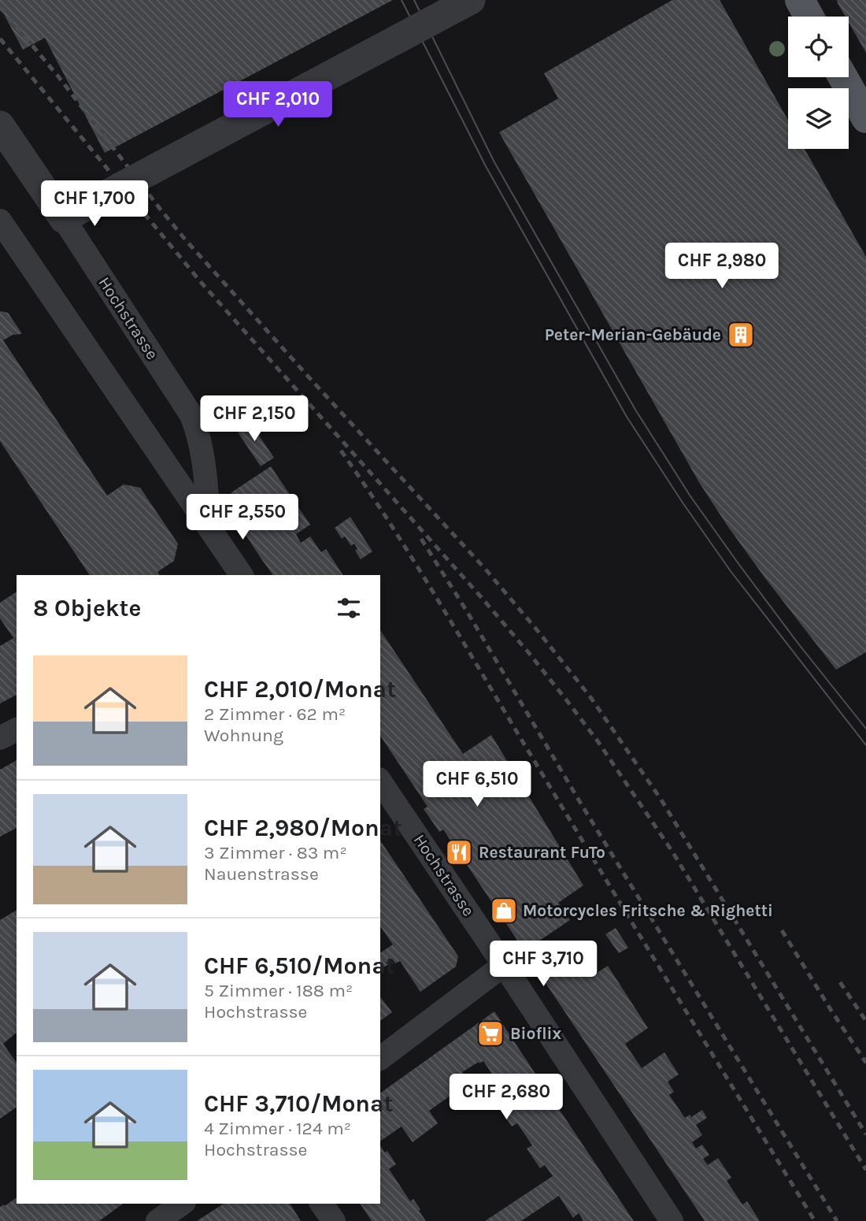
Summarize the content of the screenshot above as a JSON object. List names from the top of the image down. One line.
{"streets":{"street":["Hochstrasse"]},"places":{"building":["Peter-Merian-Gebäude"],"restaurant":["Restaurant FuTo"],"shop":["Motorcycles Fritsche & Righetti"],"supermarket":["Bioflix"]},"page":{"price":["CHF 2,010","CHF 1,700","CHF 2,980","CHF 2,150","CHF 2,550","CHF 6,510","CHF 3,710","CHF 2,680"],"heading":"8 Objekte","list":[{"name":"CHF 2,010/Monat","note":"2 Zimmer · 62 m² · Wohnung"},{"name":"CHF 2,980/Monat","note":"3 Zimmer · 83 m² · Nauenstrasse"},{"name":"CHF 6,510/Monat","note":"5 Zimmer · 188 m² · Hochstrasse"},{"name":"CHF 3,710/Monat","note":"4 Zimmer · 124 m² · Hochstrasse"}]}}
